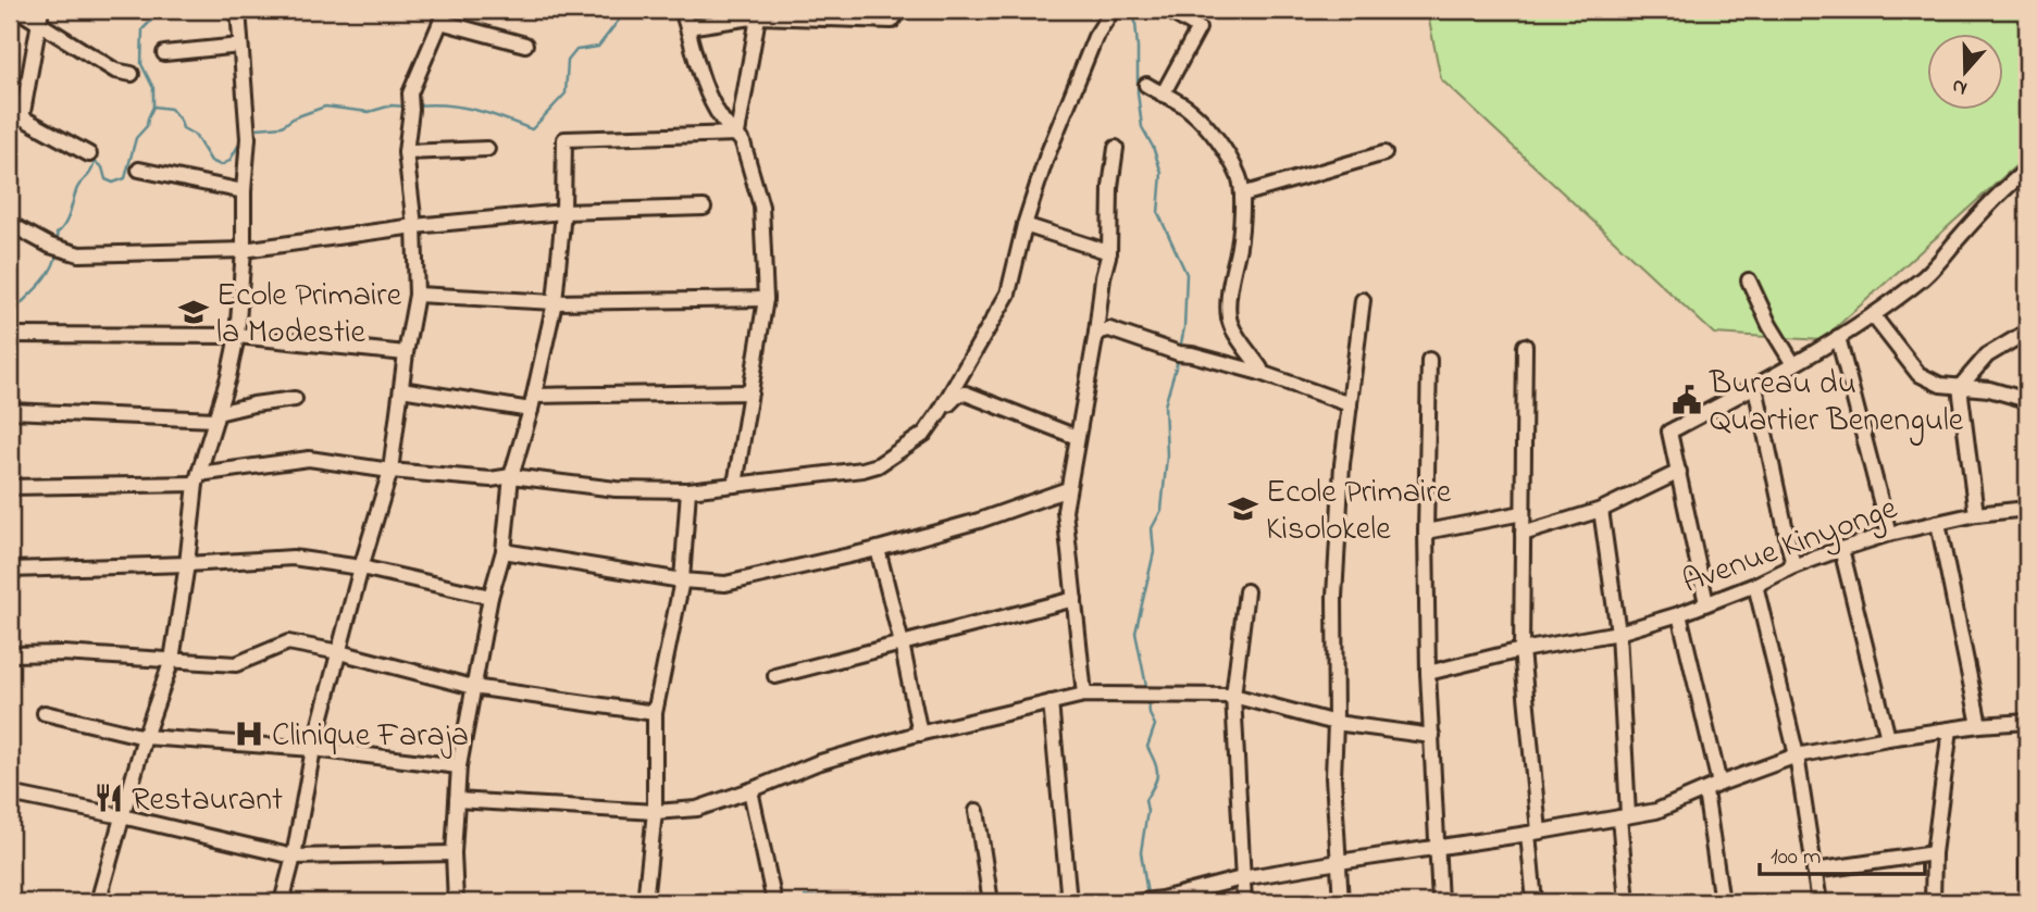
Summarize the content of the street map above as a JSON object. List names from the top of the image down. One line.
{"streets":{"street":["Avenue Kinyonge"]},"places":{"school or university":["Ecole Primaire la Modestie","Ecole Primaire Kisolokele"],"public building":["Bureau du Quartier Benengule"],"hospital":["Clinique Faraja"],"restaurant":["Restaurant"]},"scale_bar":"100 m","north":"bottom"}
